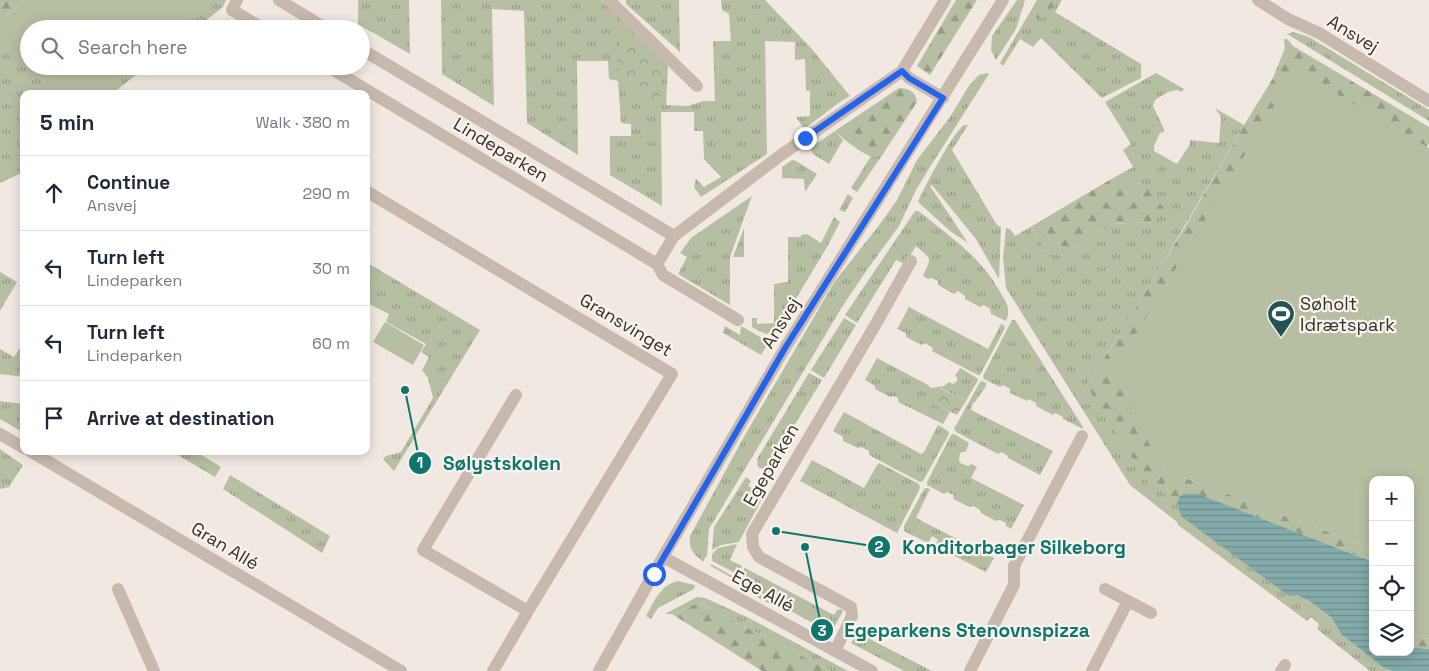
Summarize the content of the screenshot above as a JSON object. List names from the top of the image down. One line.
{"streets":{"street":["Ansvej","Lindeparken","Gransvinget","Egeparken","Gran Allé","Ege Allé"]},"crossings":[["Ansvej","Ege Allé"],["Egeparken","Ege Allé"]],"places":{"sports":["Søholt Idrætspark"],"other":["Sølystskolen","Konditorbager Silkeborg","Egeparkens Stenovnspizza"]},"page":{"search":"Search here","heading":["5 min","Walk · 380 m"],"list":[["Continue","Ansvej","290 m"],["Turn left","Lindeparken","30 m"],["Turn left","Lindeparken","60 m"],"Arrive at destination"],"map_buttons":["+","−"]}}
